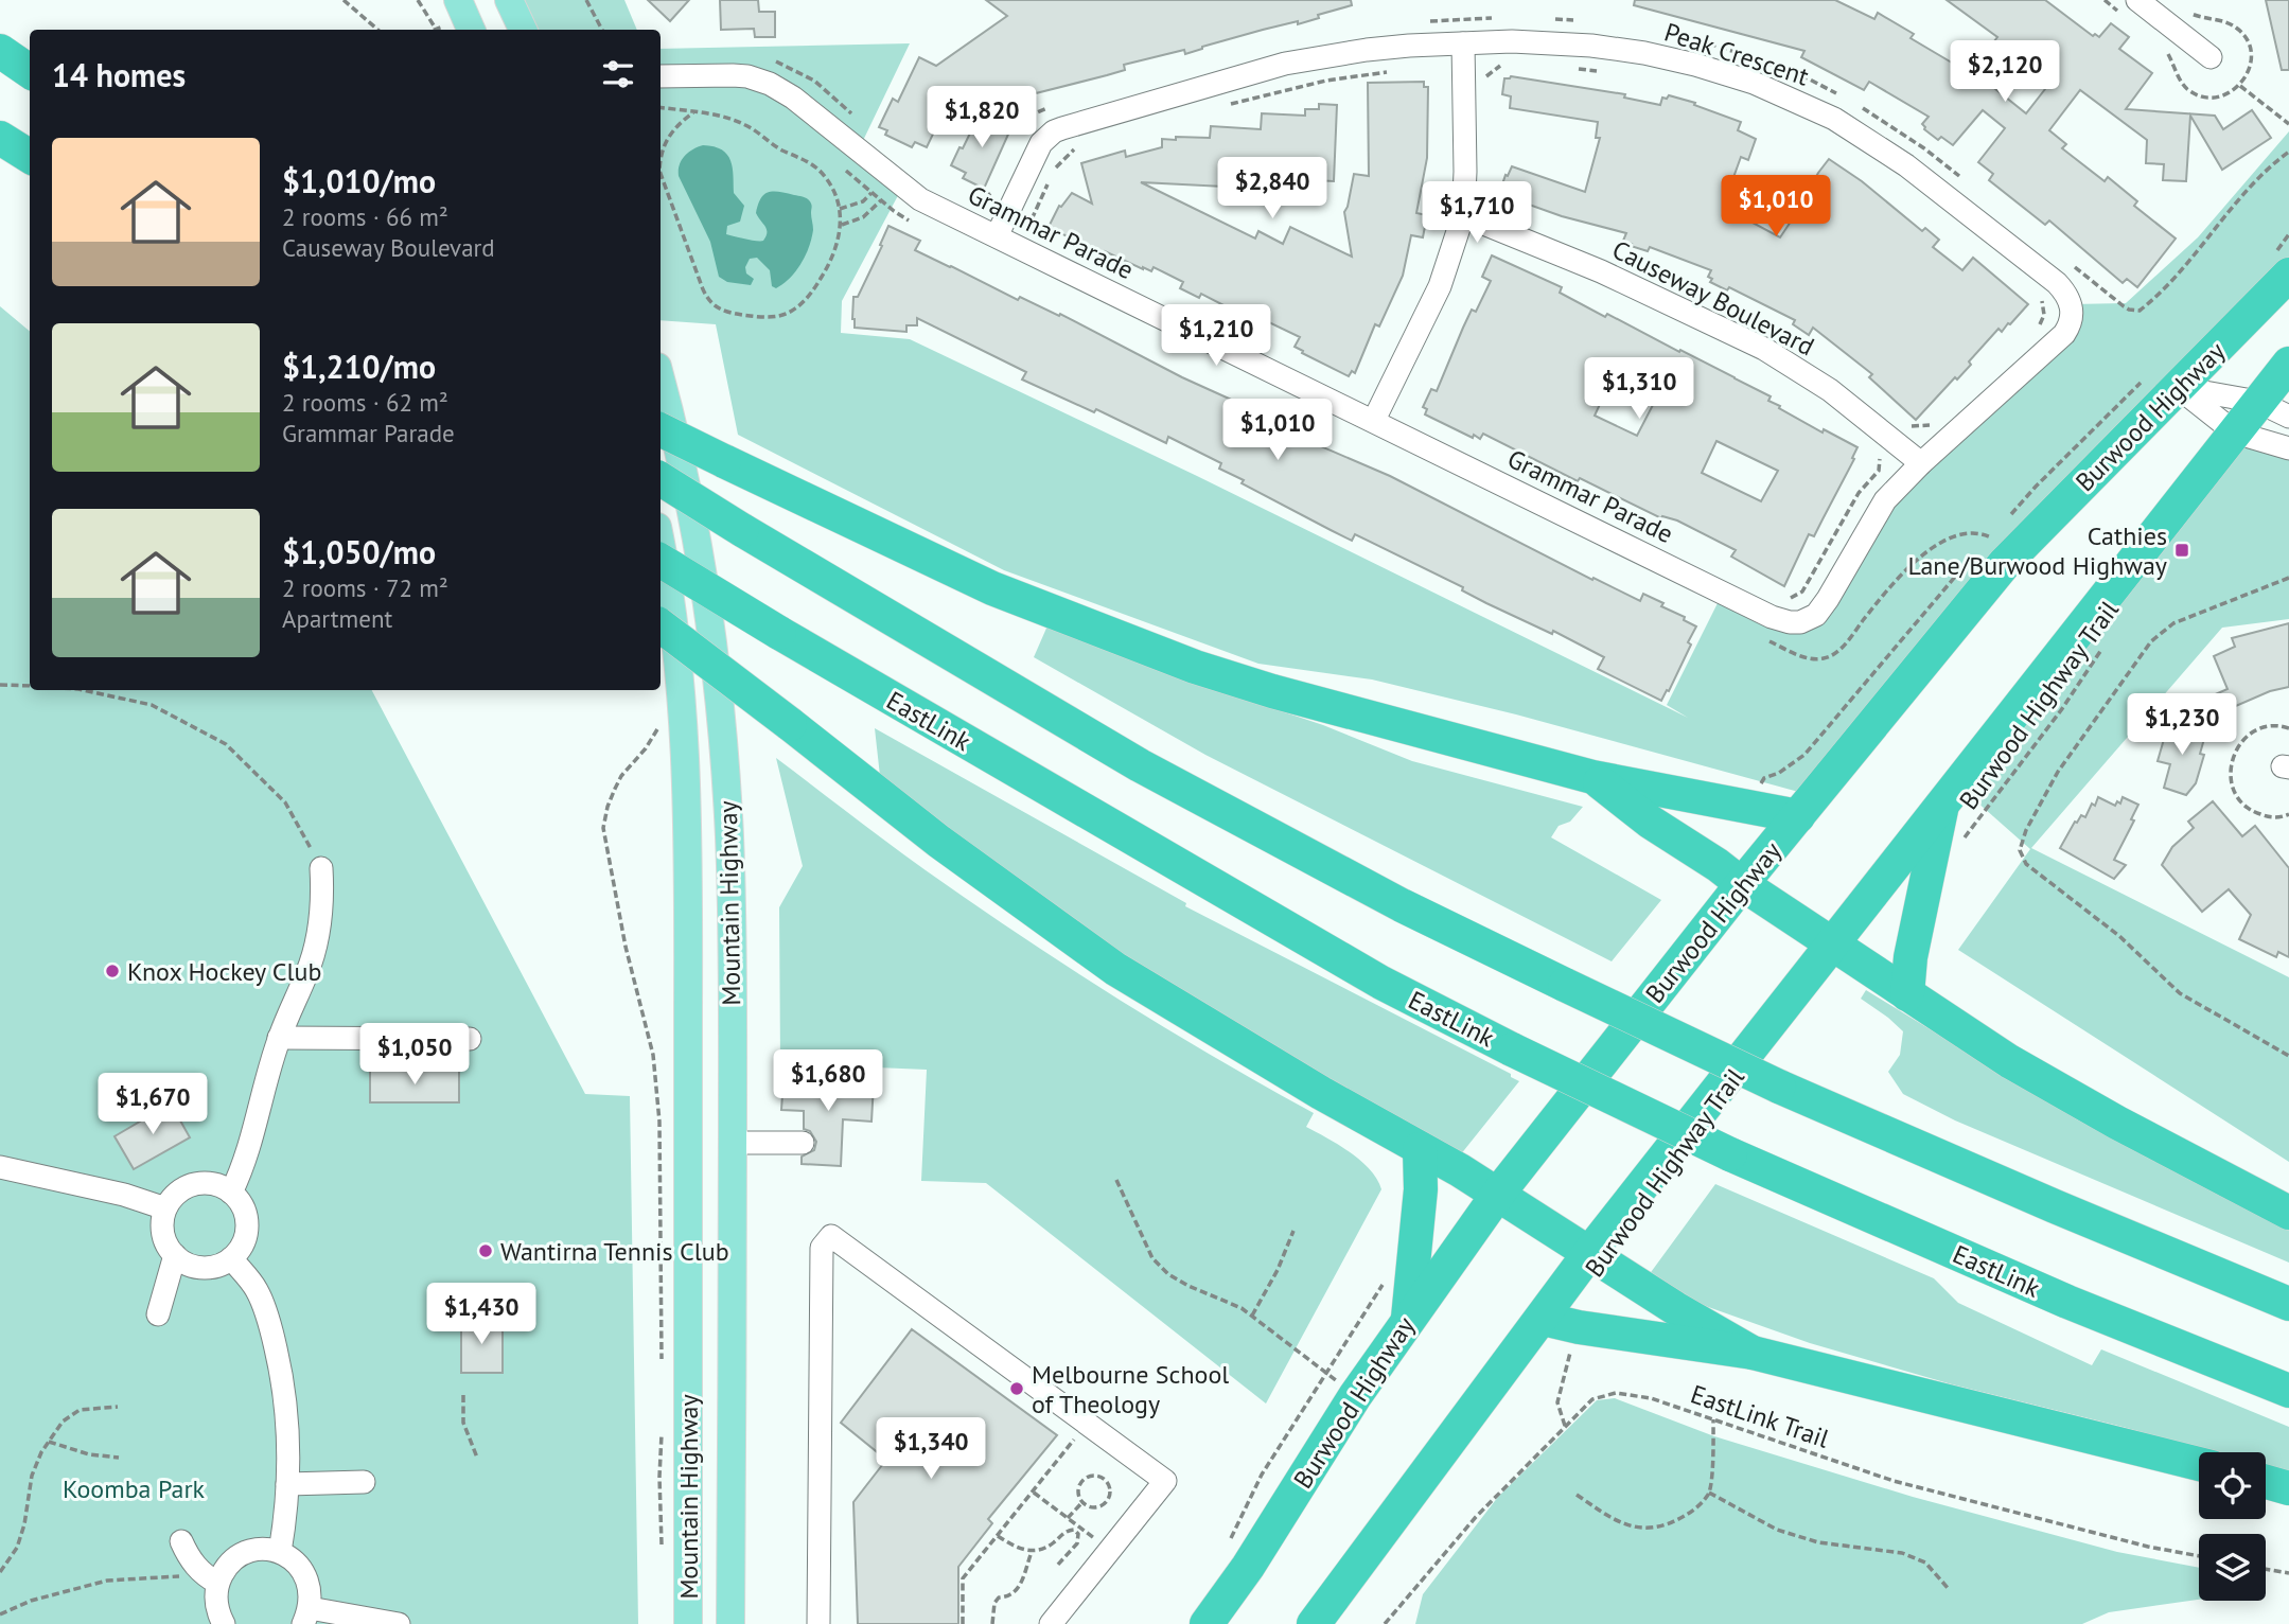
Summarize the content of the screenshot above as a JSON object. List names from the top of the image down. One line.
{"streets":{"highway":["Burwood Highway","EastLink"],"main road":["Mountain Highway"],"street":["Peak Crescent","Grammar Parade","Causeway Boulevard"],"path":["Burwood Highway Trail","EastLink Trail"]},"crossings":[["Peak Crescent","Grammar Parade"],["Peak Crescent","Causeway Boulevard"]],"parks":["Koomba Park"],"places":{"transit":["Cathies Lane/Burwood Highway"],"other":["Knox Hockey Club","Wantirna Tennis Club","Melbourne School of Theology"]},"page":{"heading":"14 homes","price":["$2,120","$1,820","$2,840","$1,010","$1,710","$1,210","$1,310","$1,010","$1,230","$1,050","$1,680","$1,670","$1,430","$1,340"],"list":[{"name":"$1,010/mo","note":"2 rooms · 66 m² · Causeway Boulevard"},{"name":"$1,210/mo","note":"2 rooms · 62 m² · Grammar Parade"},{"name":"$1,050/mo","note":"2 rooms · 72 m² · Apartment"}]}}
